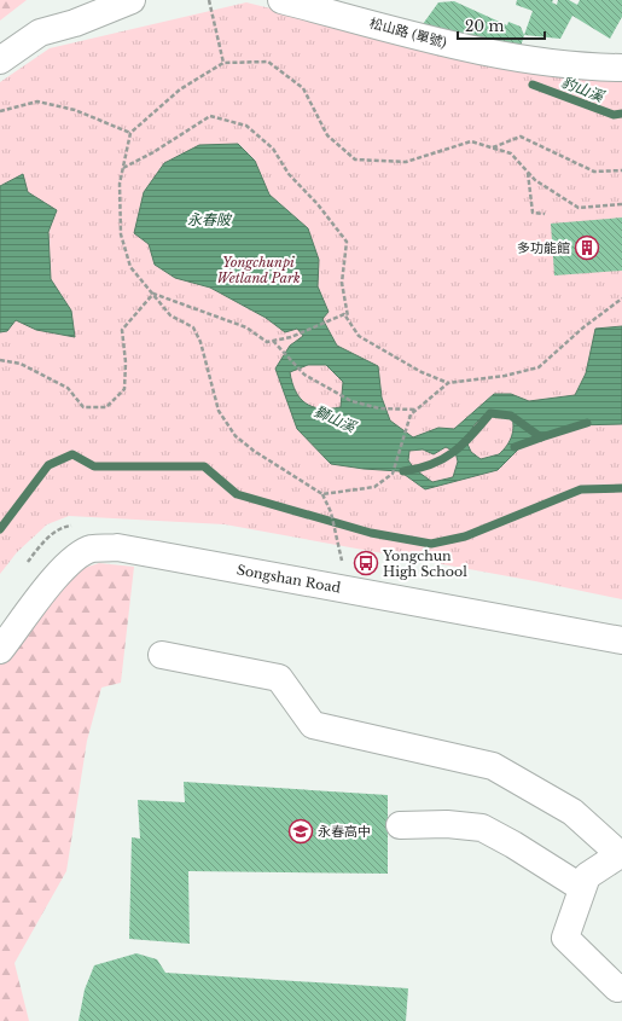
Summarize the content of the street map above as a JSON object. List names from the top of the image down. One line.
{"streets":{"street":["松山路 (單號)","Songshan Road"]},"water":["豹山溪","永春陂","獅山溪"],"parks":["Yongchunpi Wetland Park"],"places":{"building":["多功能館"],"bus stop":["Yongchun High School"],"school or university":["永春高中"]},"scale_bar":"20 m"}
